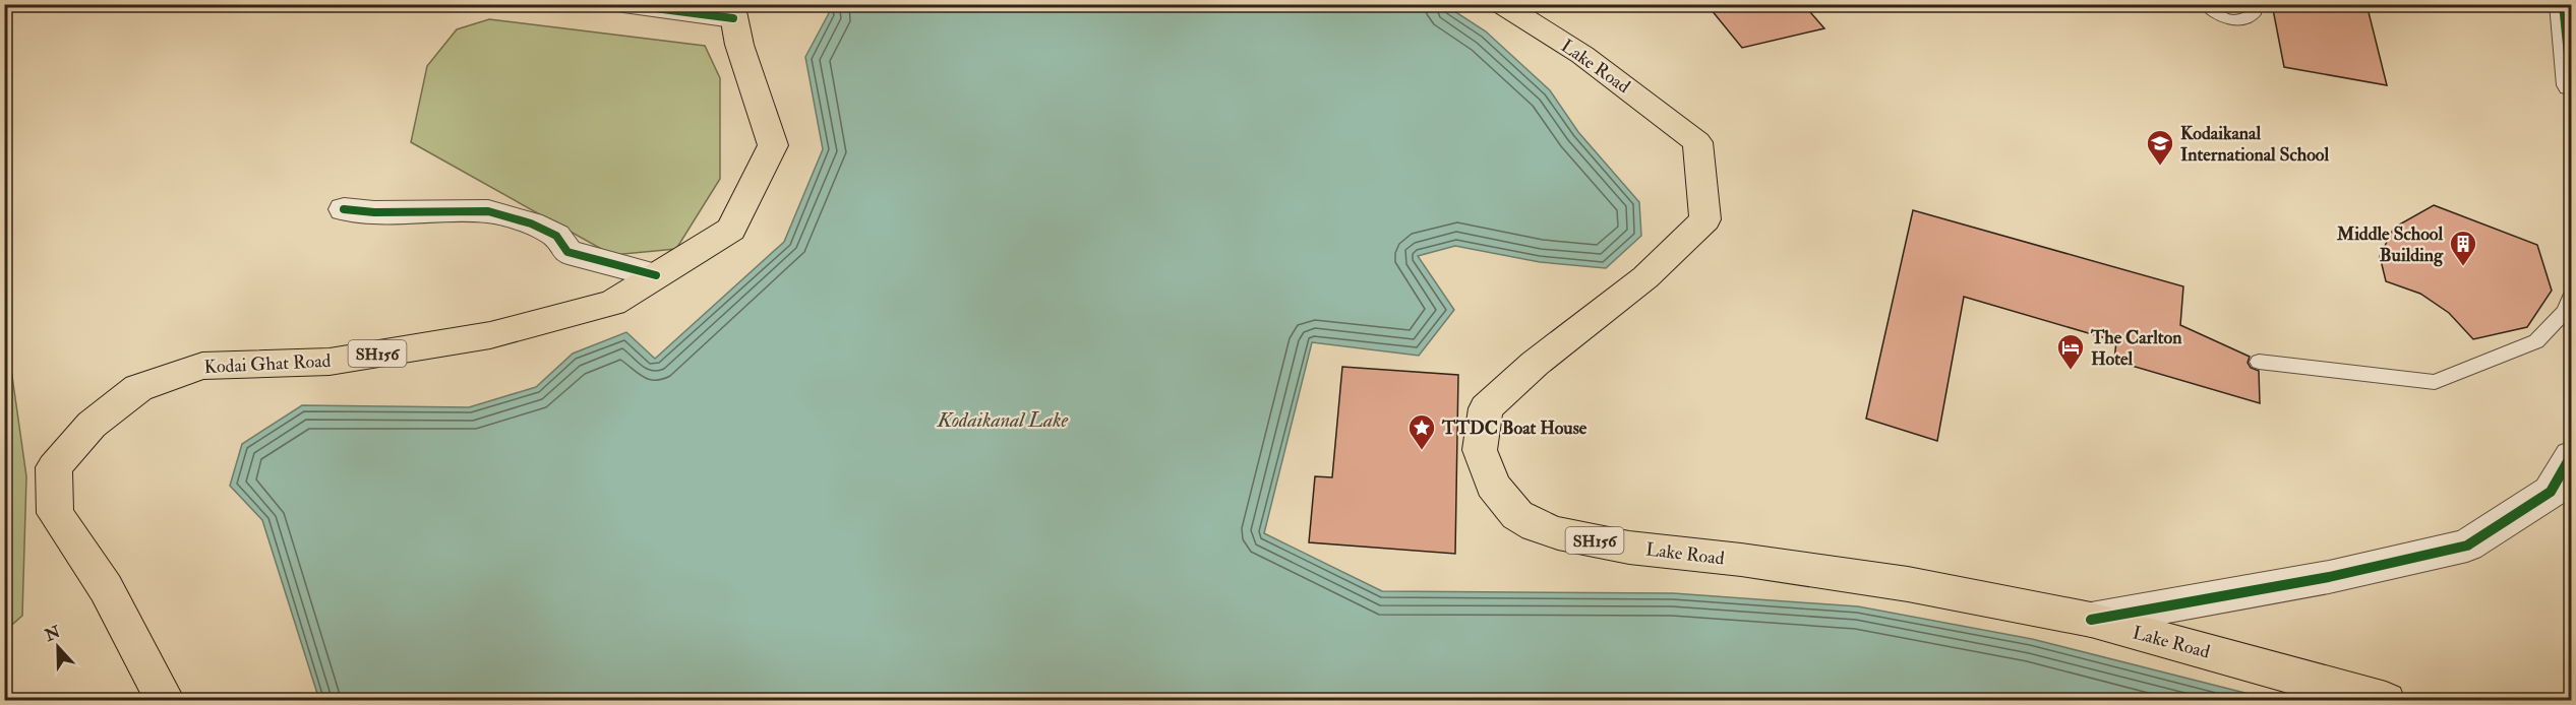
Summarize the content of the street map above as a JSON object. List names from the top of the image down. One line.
{"streets":{"main road":["Lake Road","SH156","Kodai Ghat Road"]},"water":["Kodaikanal Lake"],"places":{"school or university":["Kodaikanal International School"],"building":["Middle School Building"],"hotel":["The Carlton Hotel"],"place":["TTDC Boat House"]},"north":"top"}
